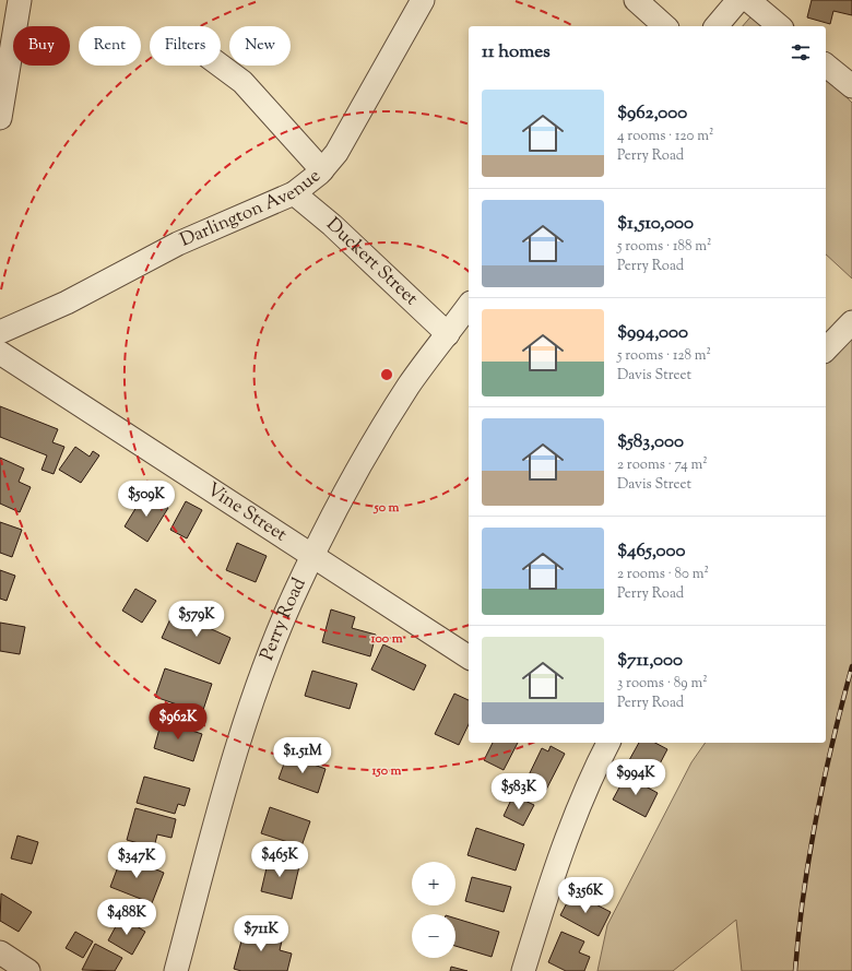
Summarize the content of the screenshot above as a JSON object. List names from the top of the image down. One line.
{"streets":{"street":["Darlington Avenue","Duckert Street","Vine Street","Perry Road"]},"crossings":[["Darlington Avenue","Duckert Street"],["Duckert Street","Perry Road"],["Vine Street","Perry Road"]],"page":{"chip":["Buy","Rent","Filters","New"],"heading":"11 homes","list":[{"name":"$962,000","note":"4 rooms · 120 m² · Perry Road"},{"name":"$1,510,000","note":"5 rooms · 188 m² · Perry Road"},{"name":"$994,000","note":"5 rooms · 128 m² · Davis Street"},{"name":"$583,000","note":"2 rooms · 74 m² · Davis Street"},{"name":"$465,000","note":"2 rooms · 80 m² · Perry Road"},{"name":"$711,000","note":"3 rooms · 89 m² · Perry Road"}],"price":["$509K","$579K","$962K","$1.51M","$994K","$583K","$465K","$347K","$356K","$488K","$711K"],"map_buttons":["+","−"]},"rings":["50 m","100 m","150 m"]}
